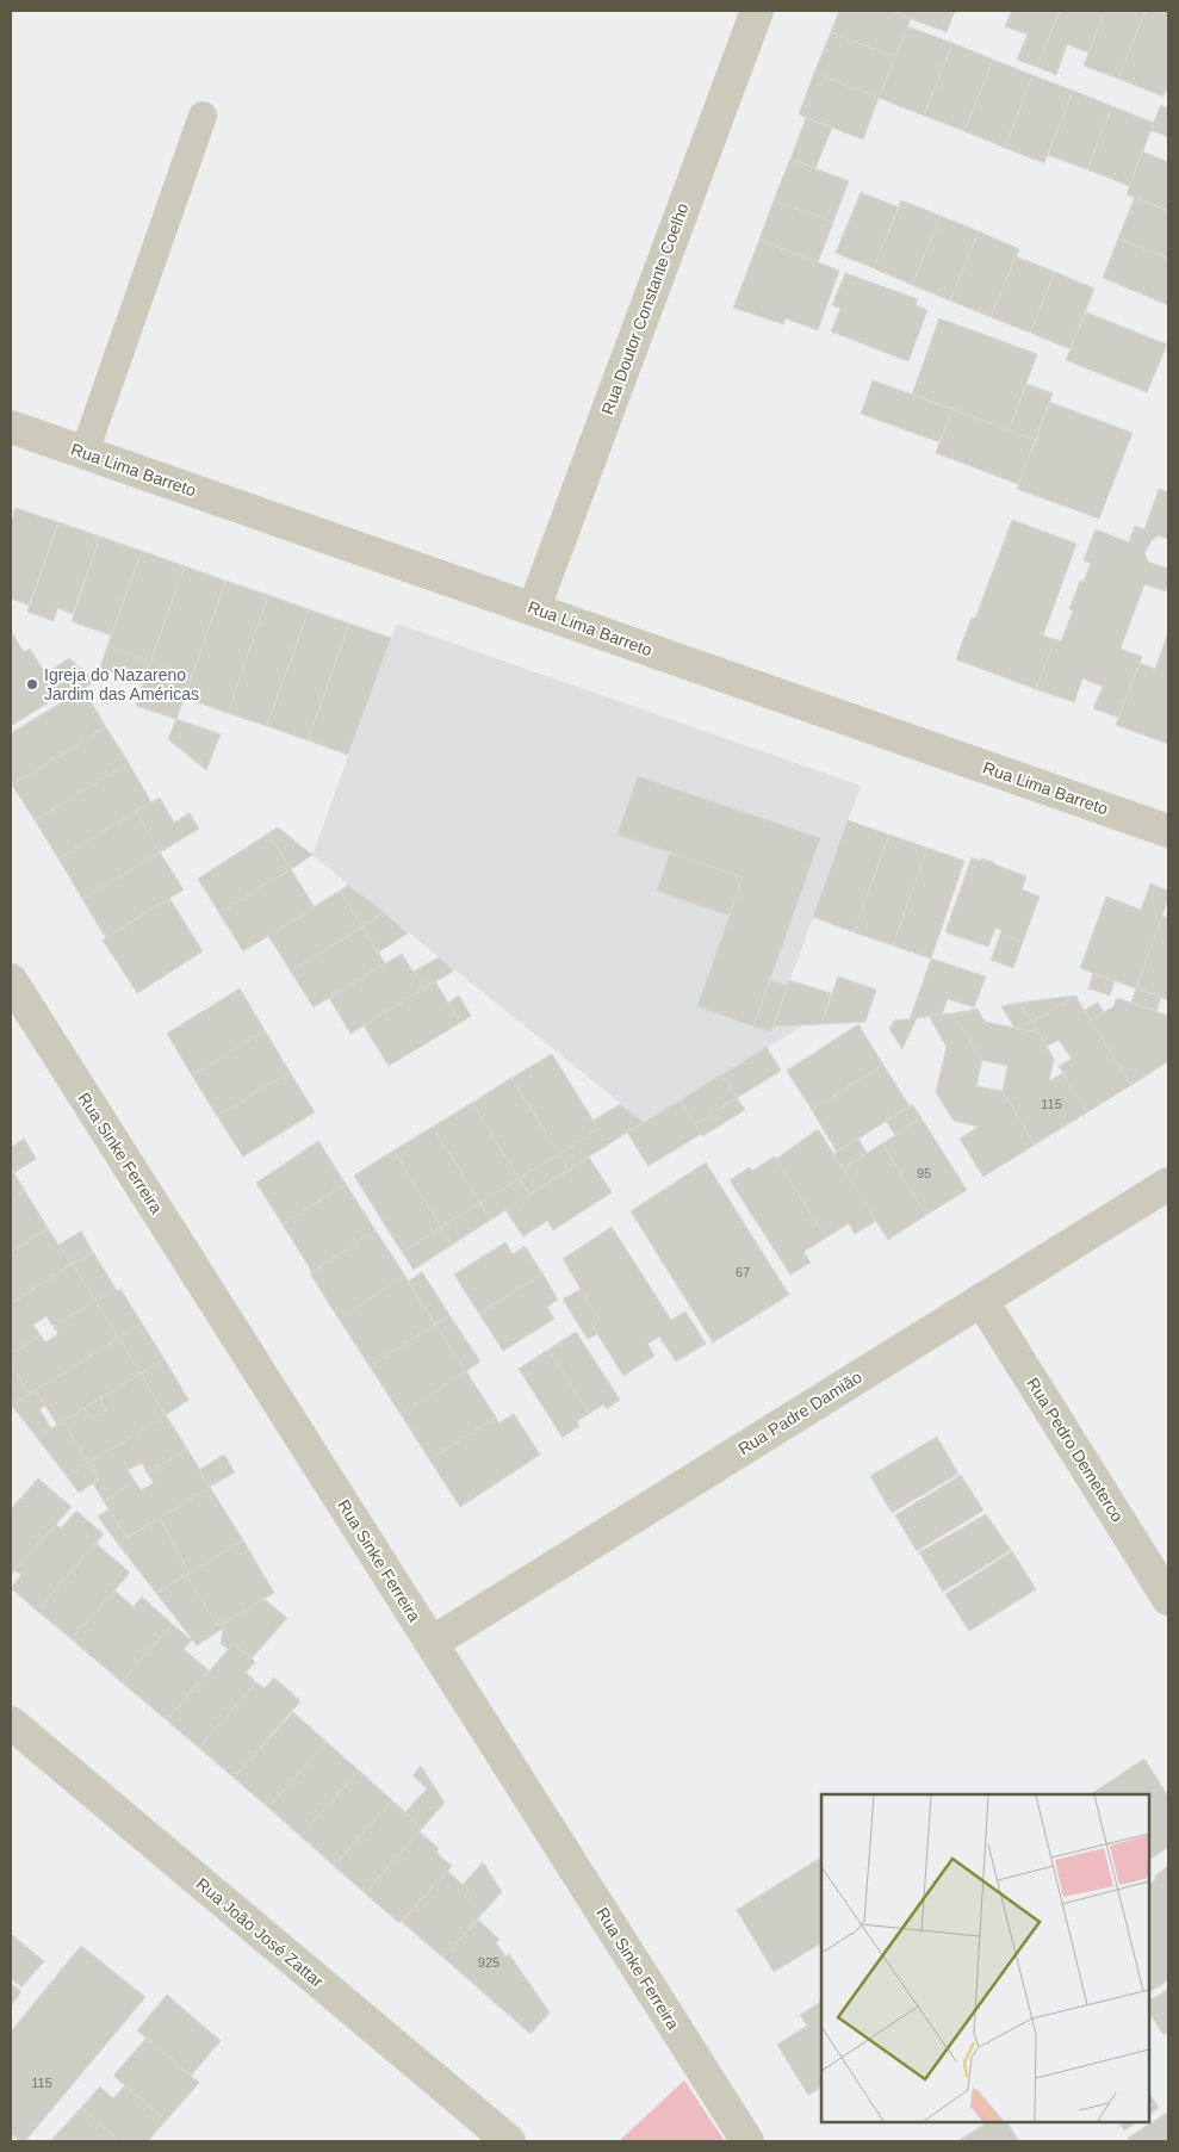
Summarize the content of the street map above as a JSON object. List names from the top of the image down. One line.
{"streets":{"street":["Rua Doutor Constante Coelho","Rua Lima Barreto","Rua Sinke Ferreira","Rua Padre Damião","Rua Pedro Demeterco","Rua João José Zattar"]},"crossings":[["Rua Doutor Constante Coelho","Rua Lima Barreto"],["Rua Sinke Ferreira","Rua Padre Damião"],["Rua Padre Damião","Rua Pedro Demeterco"]],"places":["Igreja do Nazareno Jardim das Américas"],"house_numbers":["115","95","67","925","115"]}
